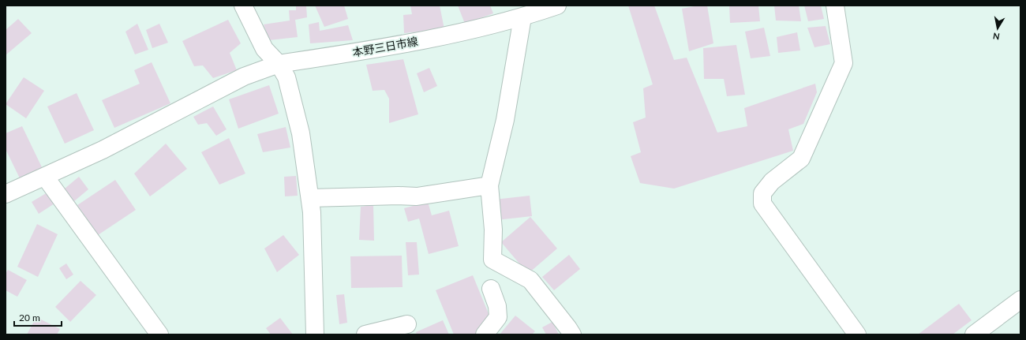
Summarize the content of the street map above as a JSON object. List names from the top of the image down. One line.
{"streets":{"street":["本野三日市線"]},"scale_bar":"20 m","north":"bottom"}
